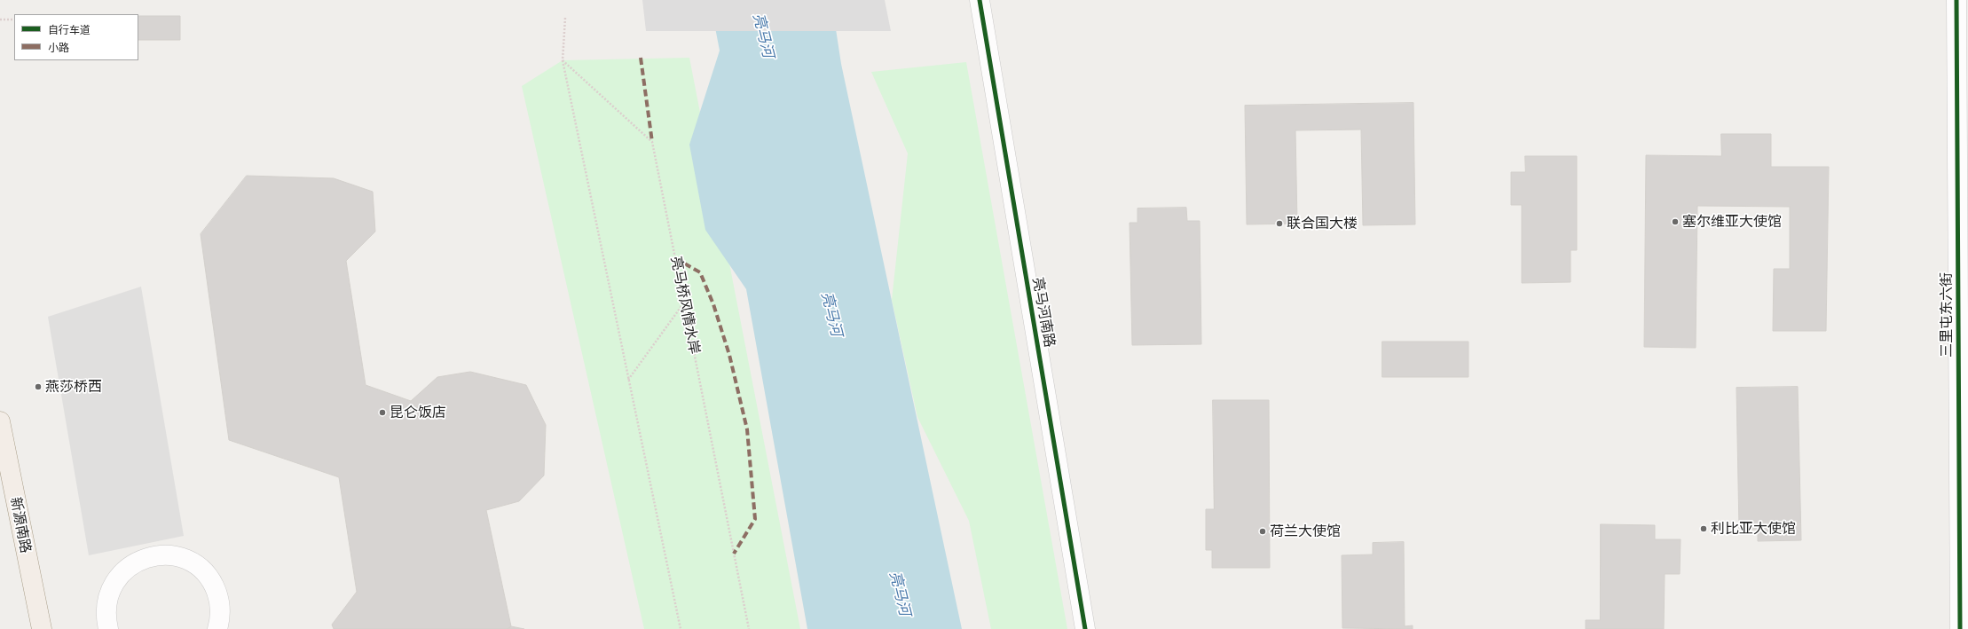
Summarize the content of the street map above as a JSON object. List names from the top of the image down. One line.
{"streets":{"main road":["新源南路"],"street":["亮马河南路","三里屯东六街"],"path":["亮马桥风情水岸"]},"water":["亮马河"],"places":["塞尔维亚大使馆","联合国大楼","燕莎桥西","昆仑饭店","利比亚大使馆","荷兰大使馆"],"legend":["自行车道","小路"]}
